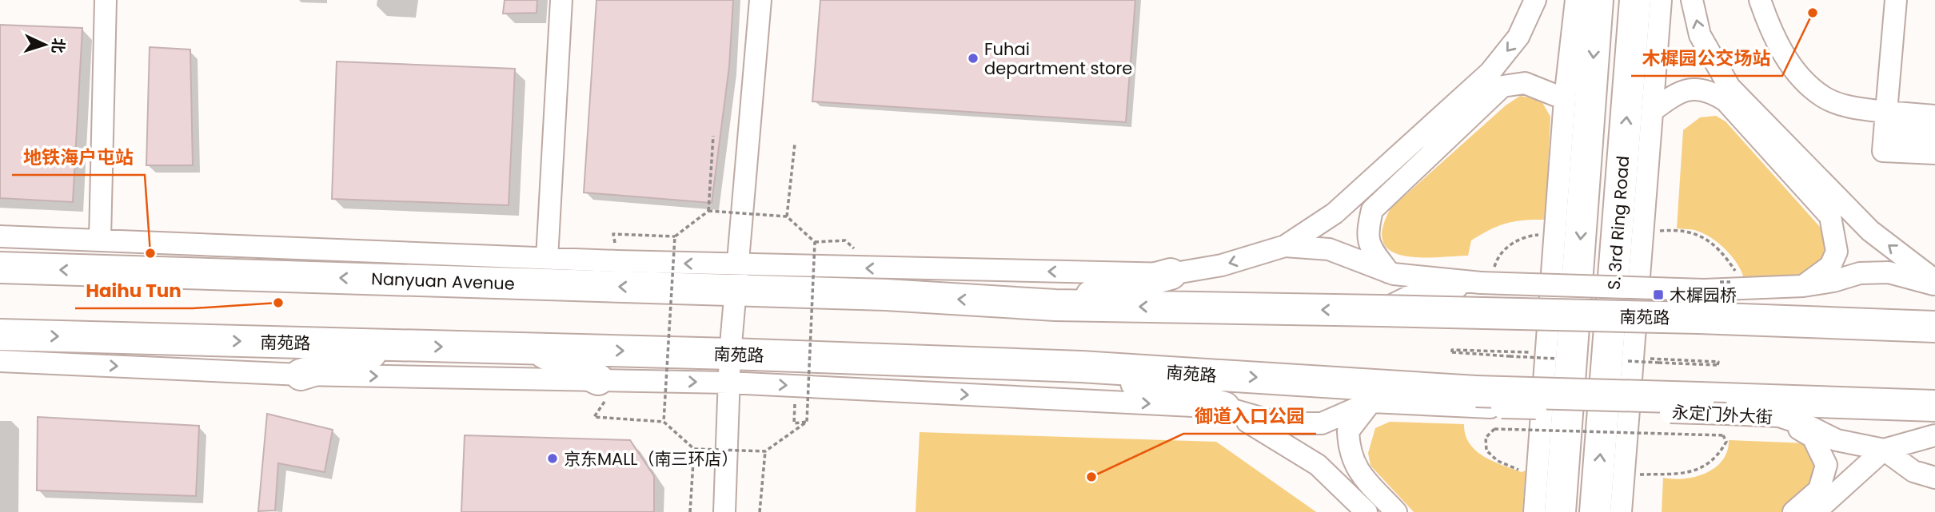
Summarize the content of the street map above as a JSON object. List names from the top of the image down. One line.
{"streets":{"highway":["S. 3rd Ring Road","Nanyuan Avenue","南苑路","永定门外大街"]},"crossings":[["Nanyuan Avenue","南苑路"],["南苑路","永定门外大街"]],"one_way":["Nanyuan Avenue"],"places":{"other":["木樨园公交场站","Fuhai department store","地铁海户屯站","Haihu Tun","京东MALL（南三环店）","御道入口公园"],"transit":["木樨园桥"]},"north":"right"}
